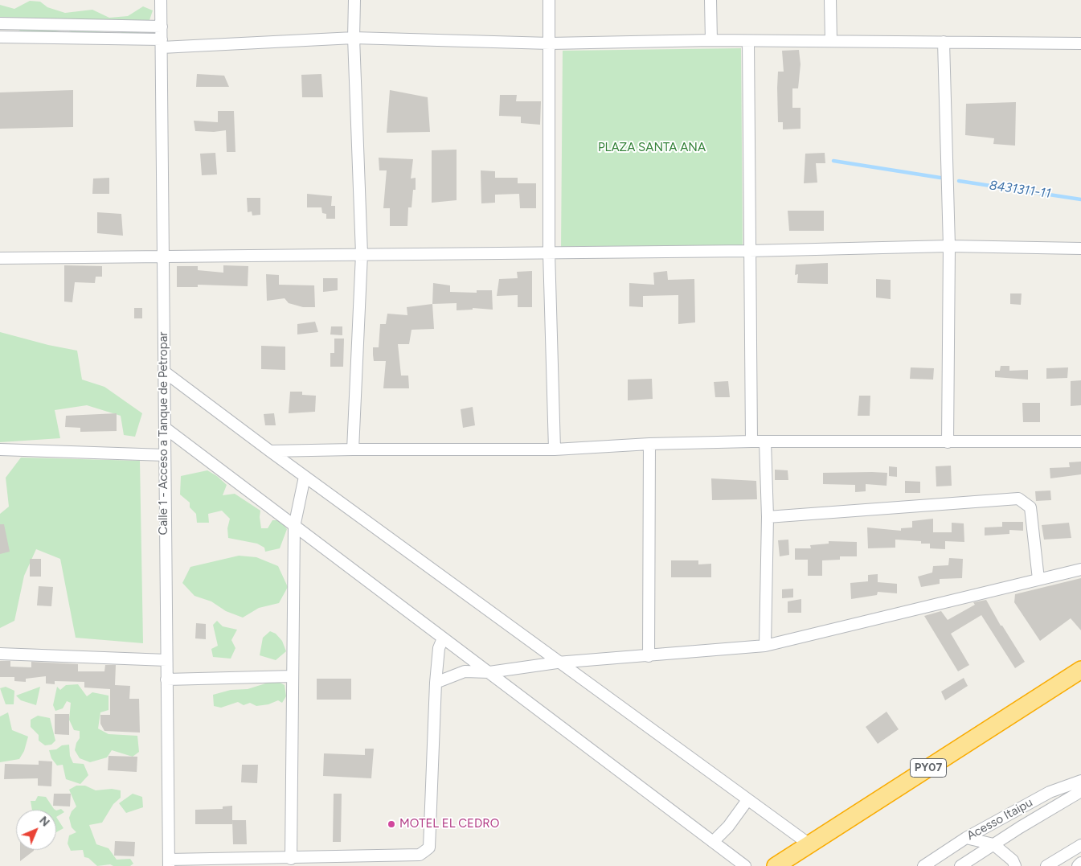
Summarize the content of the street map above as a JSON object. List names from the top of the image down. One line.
{"streets":{"highway":["PY07"],"street":["Calle 1 - Acceso a Tanque de Petropar","Acesso Itaipu"]},"water":["8431311-11"],"parks":["PLAZA SANTA ANA"],"places":["MOTEL EL CEDRO"],"north":"top right"}
